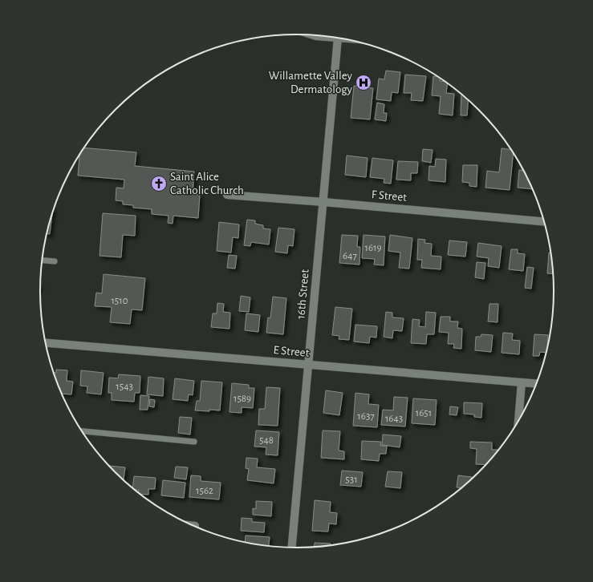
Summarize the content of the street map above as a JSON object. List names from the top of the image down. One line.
{"streets":{"street":["F Street","16th Street","E Street"]},"crossings":[["F Street","16th Street"],["16th Street","E Street"]],"places":{"hospital":["Willamette Valley Dermatology"],"church":["Saint Alice Catholic Church"]},"house_numbers":["1619","647","1510","1543","1589","1651","1637","1643","548","531","1562"]}
